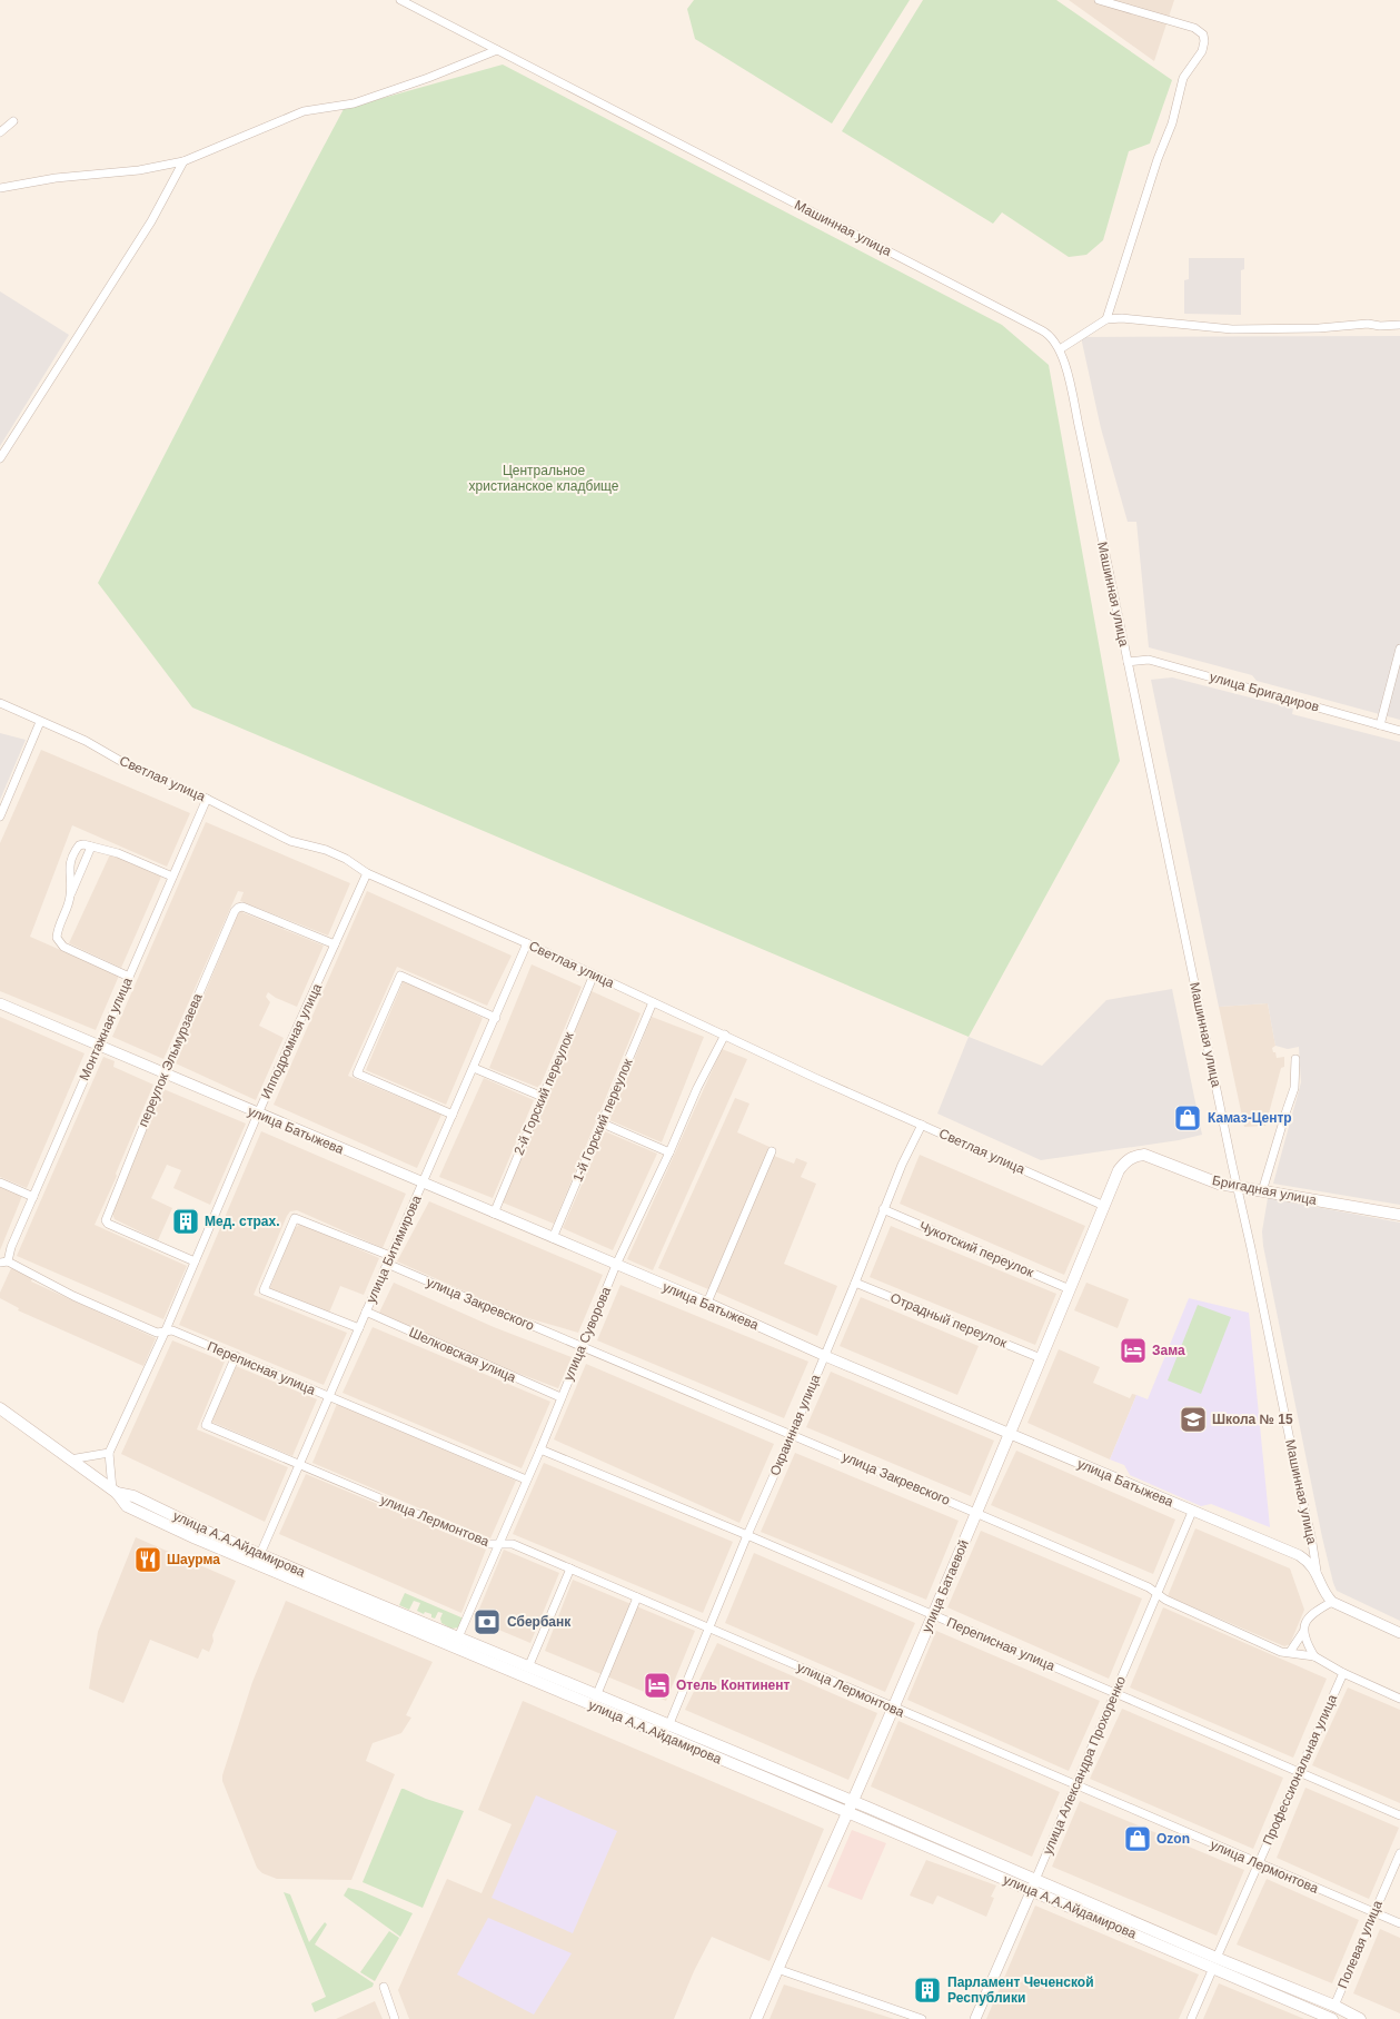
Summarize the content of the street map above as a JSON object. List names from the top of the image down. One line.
{"streets":{"main road":["Бригадная улица","улица А.А.Айдамирова","улица Батаевой"],"street":["Машинная улица","улица Бригадиров","Светлая улица","Монтажная улица","Ипподромная улица","переулок Эльмурзаева","2-й Горский переулок","1-й Горский переулок","улица Батыжева","улица Битимирова","Чукотский переулок","улица Закревского","Отрадный переулок","улица Суворова","Шелковская улица","Переписная улица","Окраинная улица","улица Лермонтова","улица Александра Прохоренко","Профессиональная улица","Полевая улица"]},"crossings":[["Машинная улица","улица Бригадиров"],["Машинная улица","улица Батыжева"],["Машинная улица","Бригадная улица"],["Светлая улица","Монтажная улица"],["Светлая улица","Ипподромная улица"],["Светлая улица","2-й Горский переулок"],["Светлая улица","1-й Горский переулок"],["Светлая улица","улица Битимирова"],["Светлая улица","улица Суворова"],["Светлая улица","Окраинная улица"],["Светлая улица","улица Батаевой"],["Монтажная улица","улица Батыжева"],["Монтажная улица","Переписная улица"],["Ипподромная улица","переулок Эльмурзаева"],["Ипподромная улица","улица Батыжева"],["Ипподромная улица","Переписная улица"],["переулок Эльмурзаева","улица Батыжева"],["2-й Горский переулок","улица Батыжева"],["1-й Горский переулок","улица Батыжева"],["улица Батыжева","улица Битимирова"],["улица Батыжева","улица Суворова"],["улица Батыжева","Окраинная улица"],["улица Батыжева","улица Батаевой"],["улица Батыжева","улица Александра Прохоренко"],["Бригадная улица","улица Батаевой"],["улица Битимирова","улица Закревского"],["улица Битимирова","Шелковская улица"],["улица Битимирова","Переписная улица"],["улица Битимирова","улица Лермонтова"],["улица Битимирова","улица А.А.Айдамирова"],["Чукотский переулок","Окраинная улица"],["Чукотский переулок","улица Батаевой"],["улица Закревского","улица Суворова"],["улица Закревского","Окраинная улица"],["улица Закревского","улица Батаевой"],["улица Закревского","улица Александра Прохоренко"],["улица Закревского","Профессиональная улица"],["Отрадный переулок","Окраинная улица"],["Отрадный переулок","улица Батаевой"],["улица Суворова","Шелковская улица"],["улица Суворова","Переписная улица"],["улица Суворова","улица Лермонтова"],["улица Суворова","улица А.А.Айдамирова"],["Переписная улица","Окраинная улица"],["Переписная улица","улица Лермонтова"],["Переписная улица","улица Батаевой"],["Переписная улица","улица Александра Прохоренко"],["Переписная улица","Профессиональная улица"],["Окраинная улица","улица Лермонтова"],["Окраинная улица","улица А.А.Айдамирова"],["улица Лермонтова","улица Батаевой"],["улица Лермонтова","улица Александра Прохоренко"],["улица Лермонтова","Профессиональная улица"],["улица Лермонтова","Полевая улица"],["улица А.А.Айдамирова","улица Батаевой"],["улица А.А.Айдамирова","улица Александра Прохоренко"],["улица А.А.Айдамирова","Профессиональная улица"],["улица А.А.Айдамирова","Полевая улица"]],"parks":["Центральное христианское кладбище"],"places":{"shop":["Камаз-Центр","Ozon"],"building":["Мед. страх.","Парламент Чеченской Республики"],"hotel":["Зама","Отель Континент"],"school or university":["Школа № 15"],"restaurant":["Шаурма"],"bank":["Сбербанк"]}}
